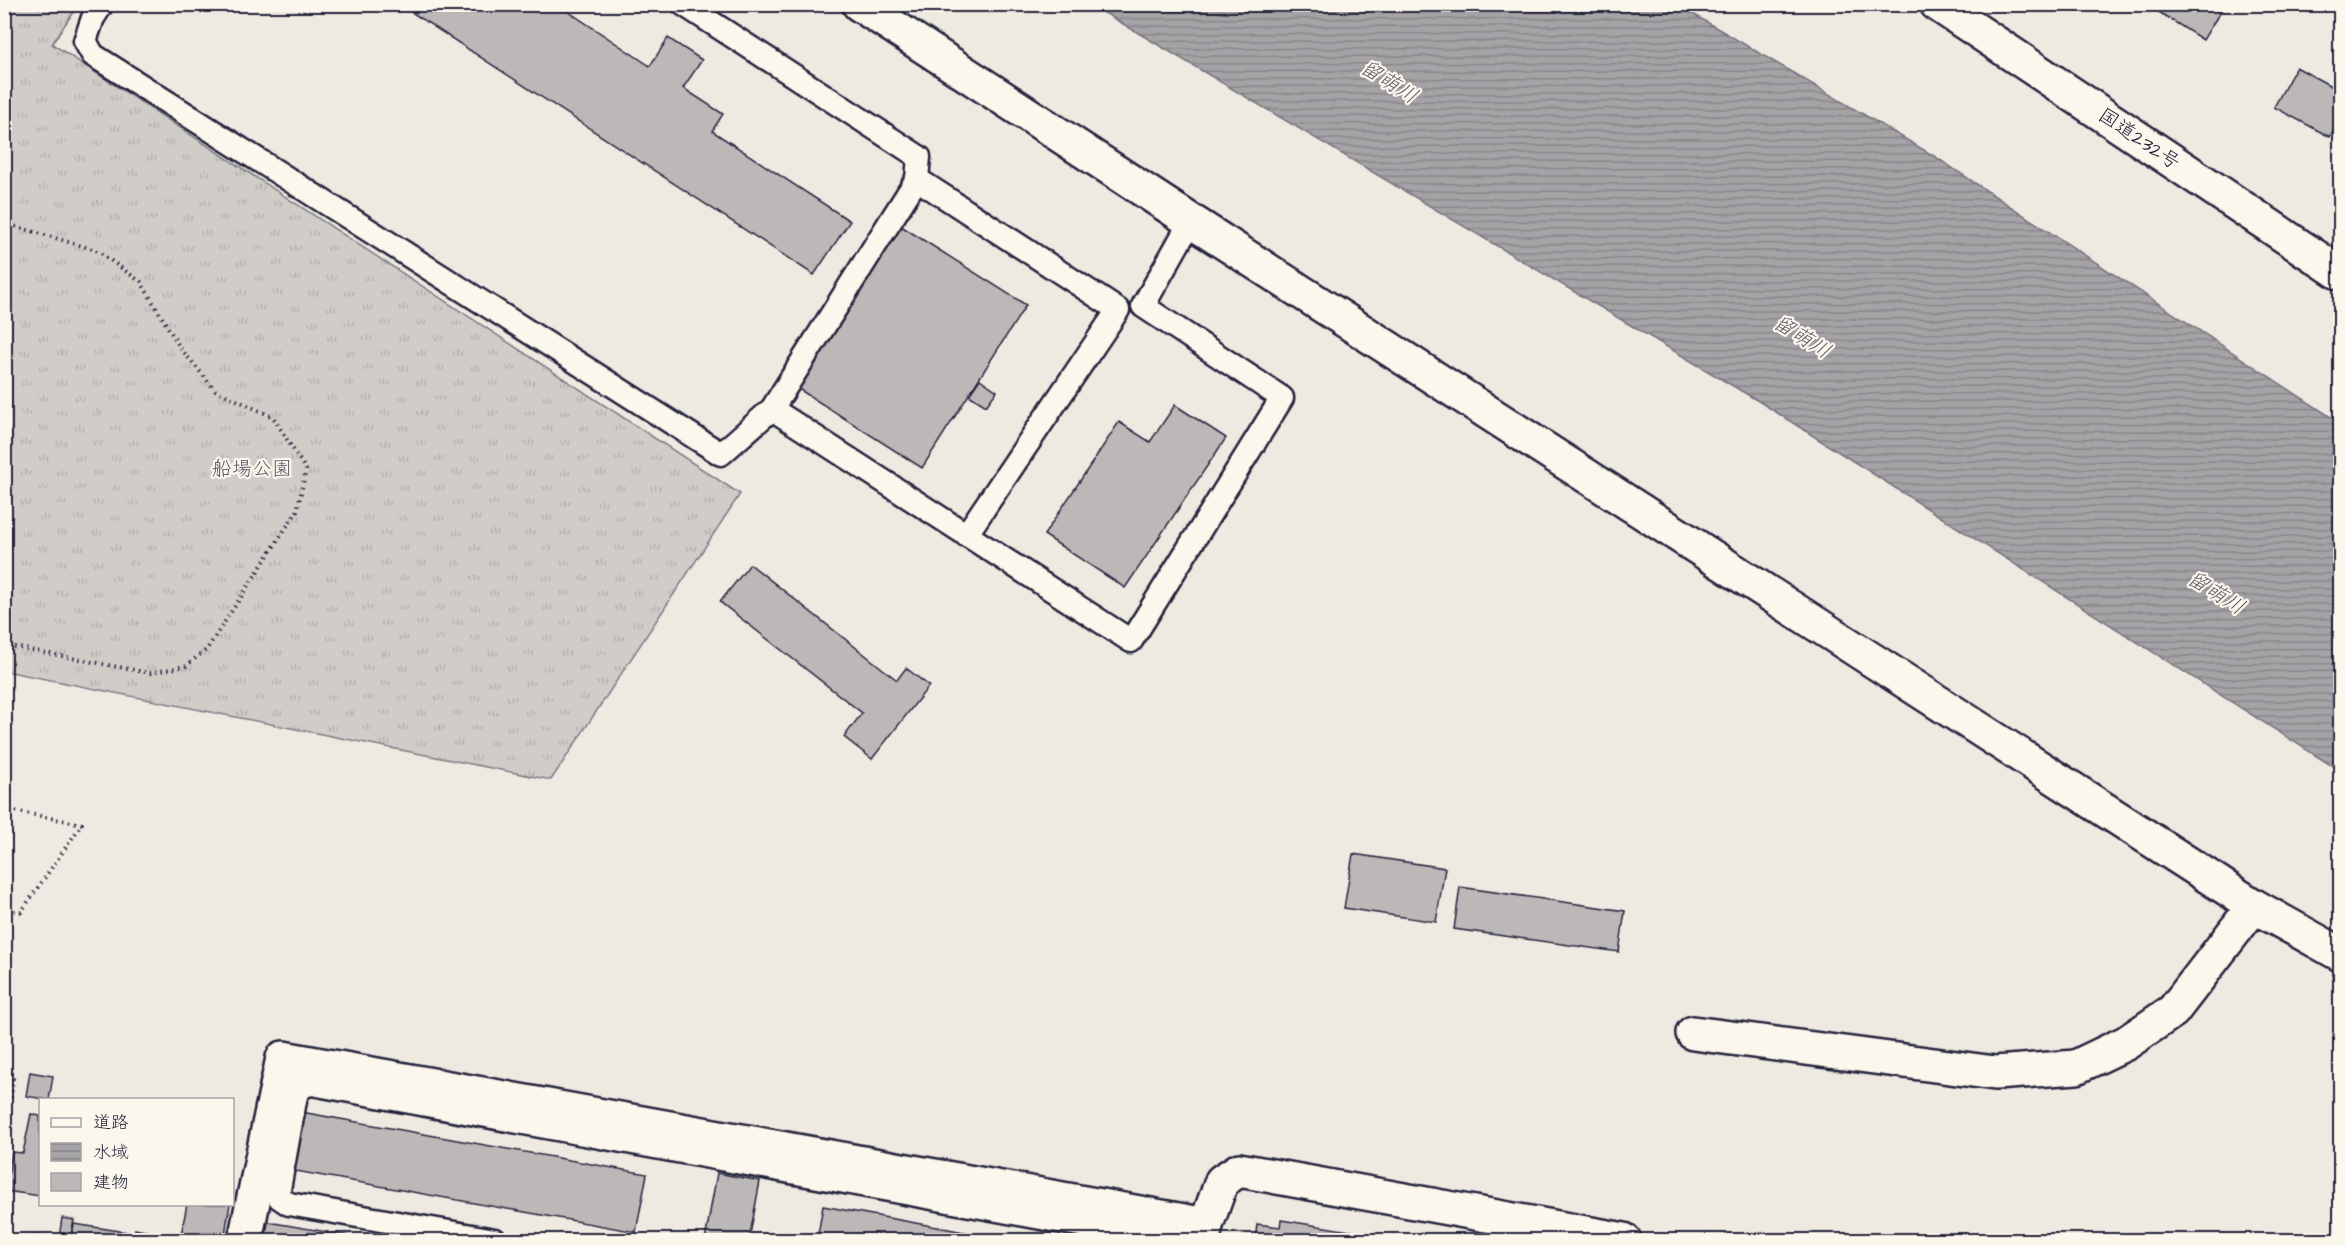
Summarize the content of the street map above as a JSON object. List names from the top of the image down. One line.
{"streets":{"main road":["国道232号"]},"water":["留萌川"],"parks":["船場公園"],"legend":["道路","水域","建物"]}
